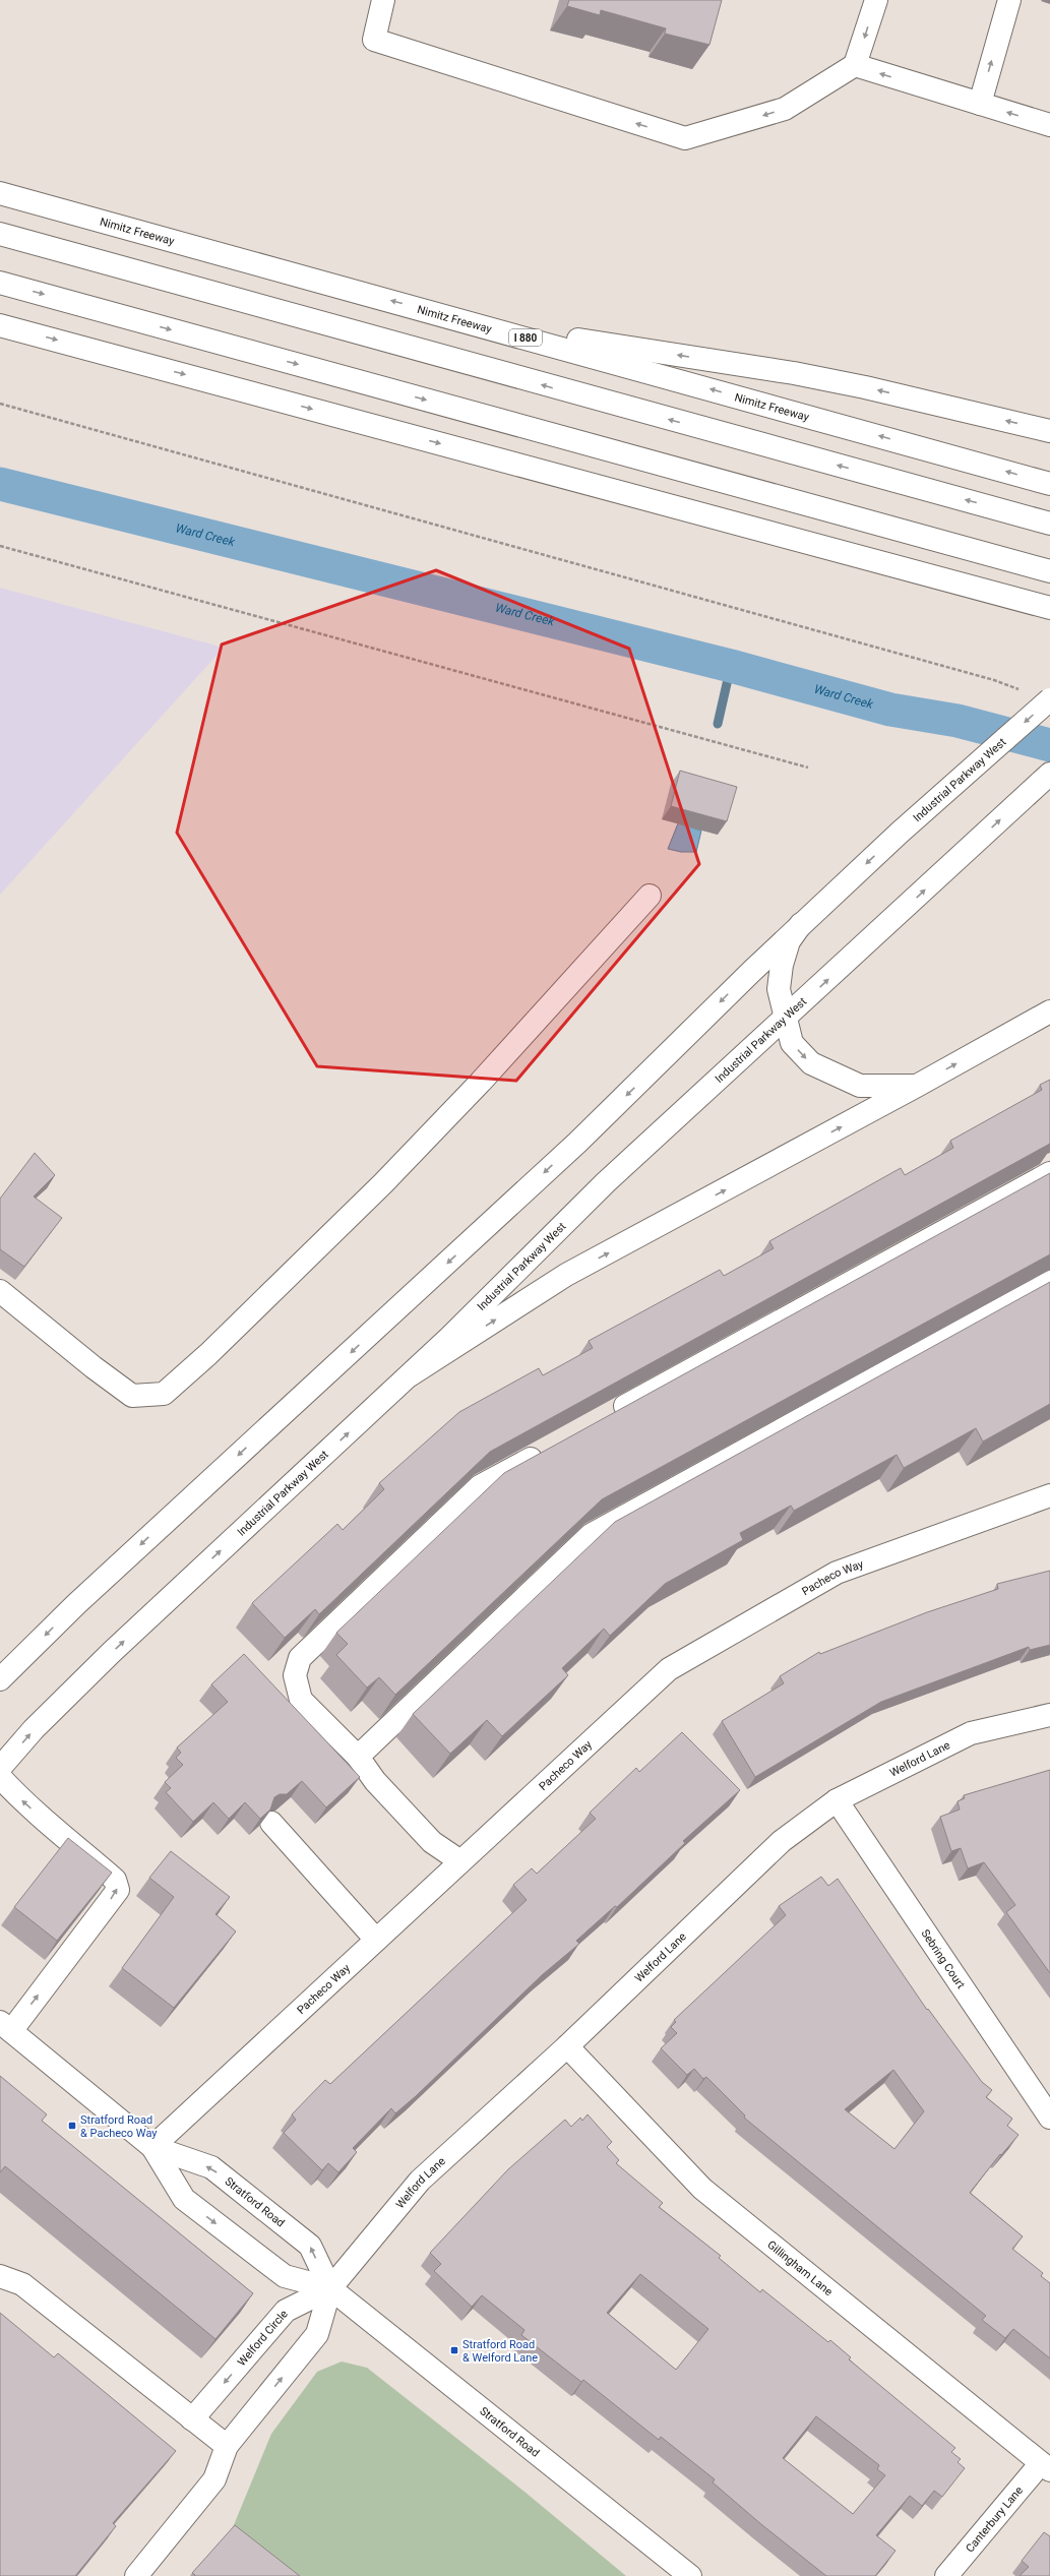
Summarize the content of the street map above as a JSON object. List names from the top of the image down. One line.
{"streets":{"main road":["Nimitz Freeway","I 880","Industrial Parkway West","Pacheco Way","Welford Lane","Sebring Court","Stratford Road","Gillingham Lane","Welford Circle","Canterbury Lane"]},"crossings":[["Pacheco Way","Stratford Road"],["Welford Lane","Sebring Court"],["Welford Lane","Stratford Road"],["Welford Lane","Gillingham Lane"],["Welford Lane","Welford Circle"],["Stratford Road","Welford Circle"],["Gillingham Lane","Canterbury Lane"]],"water":["Ward Creek"],"places":{"transit":["Stratford Road & Pacheco Way","Stratford Road & Welford Lane"]}}
